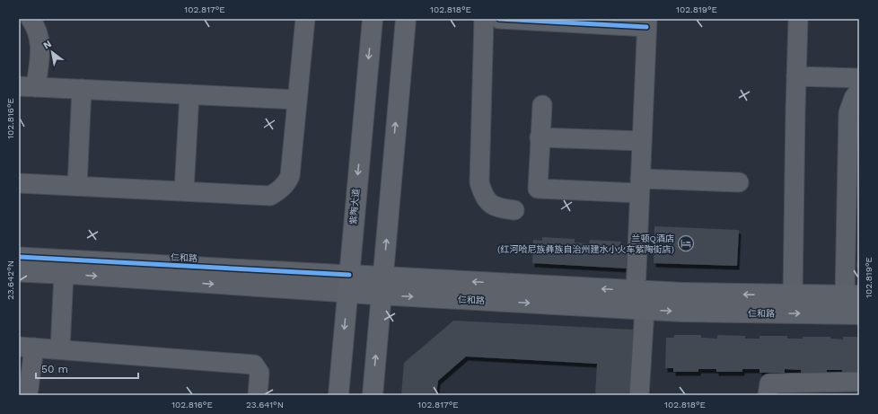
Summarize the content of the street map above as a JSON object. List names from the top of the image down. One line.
{"streets":{"main road":["紫陶大道","仁和路"]},"crossings":[["紫陶大道","仁和路"]],"places":{"hotel":["兰顿Q酒店 (红河哈尼族彝族自治州建水小火车紫陶街店)"]},"scale_bar":"50 m","north":"top left","coordinates":["102.817°E","102.818°E","102.819°E","102.816°E","23.642°N","23.641°N"]}
